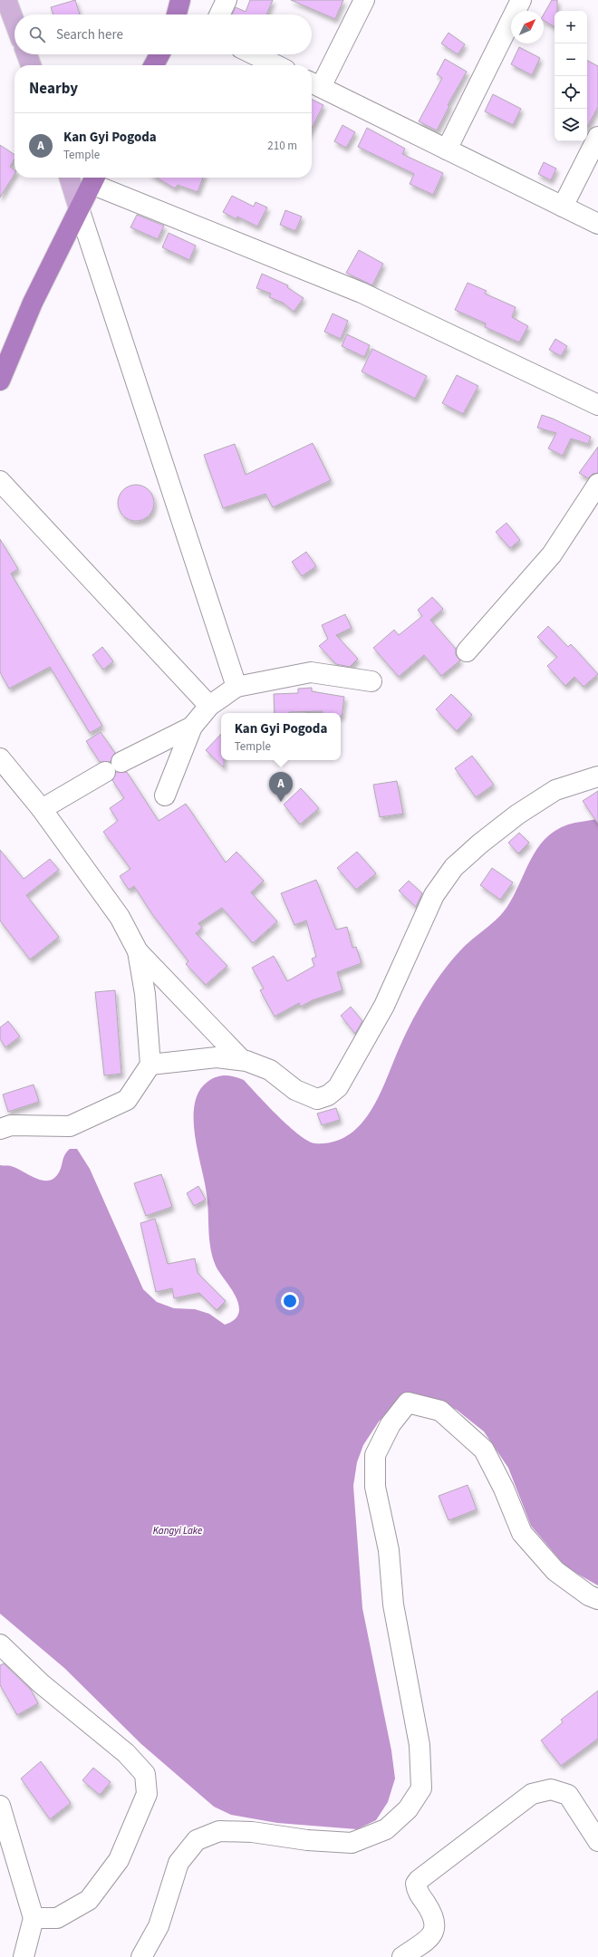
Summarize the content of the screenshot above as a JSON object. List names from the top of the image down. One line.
{"water":["Kangyi Lake"],"north":"top right","page":{"map_buttons":["+","−"],"search":"Search here","heading":"Nearby","list":[{"mark":"A","name":"Kan Gyi Pogoda","note":"Temple","value":"210 m"}],"popup":["Kan Gyi Pogoda","Temple"],"pins":"A"}}
